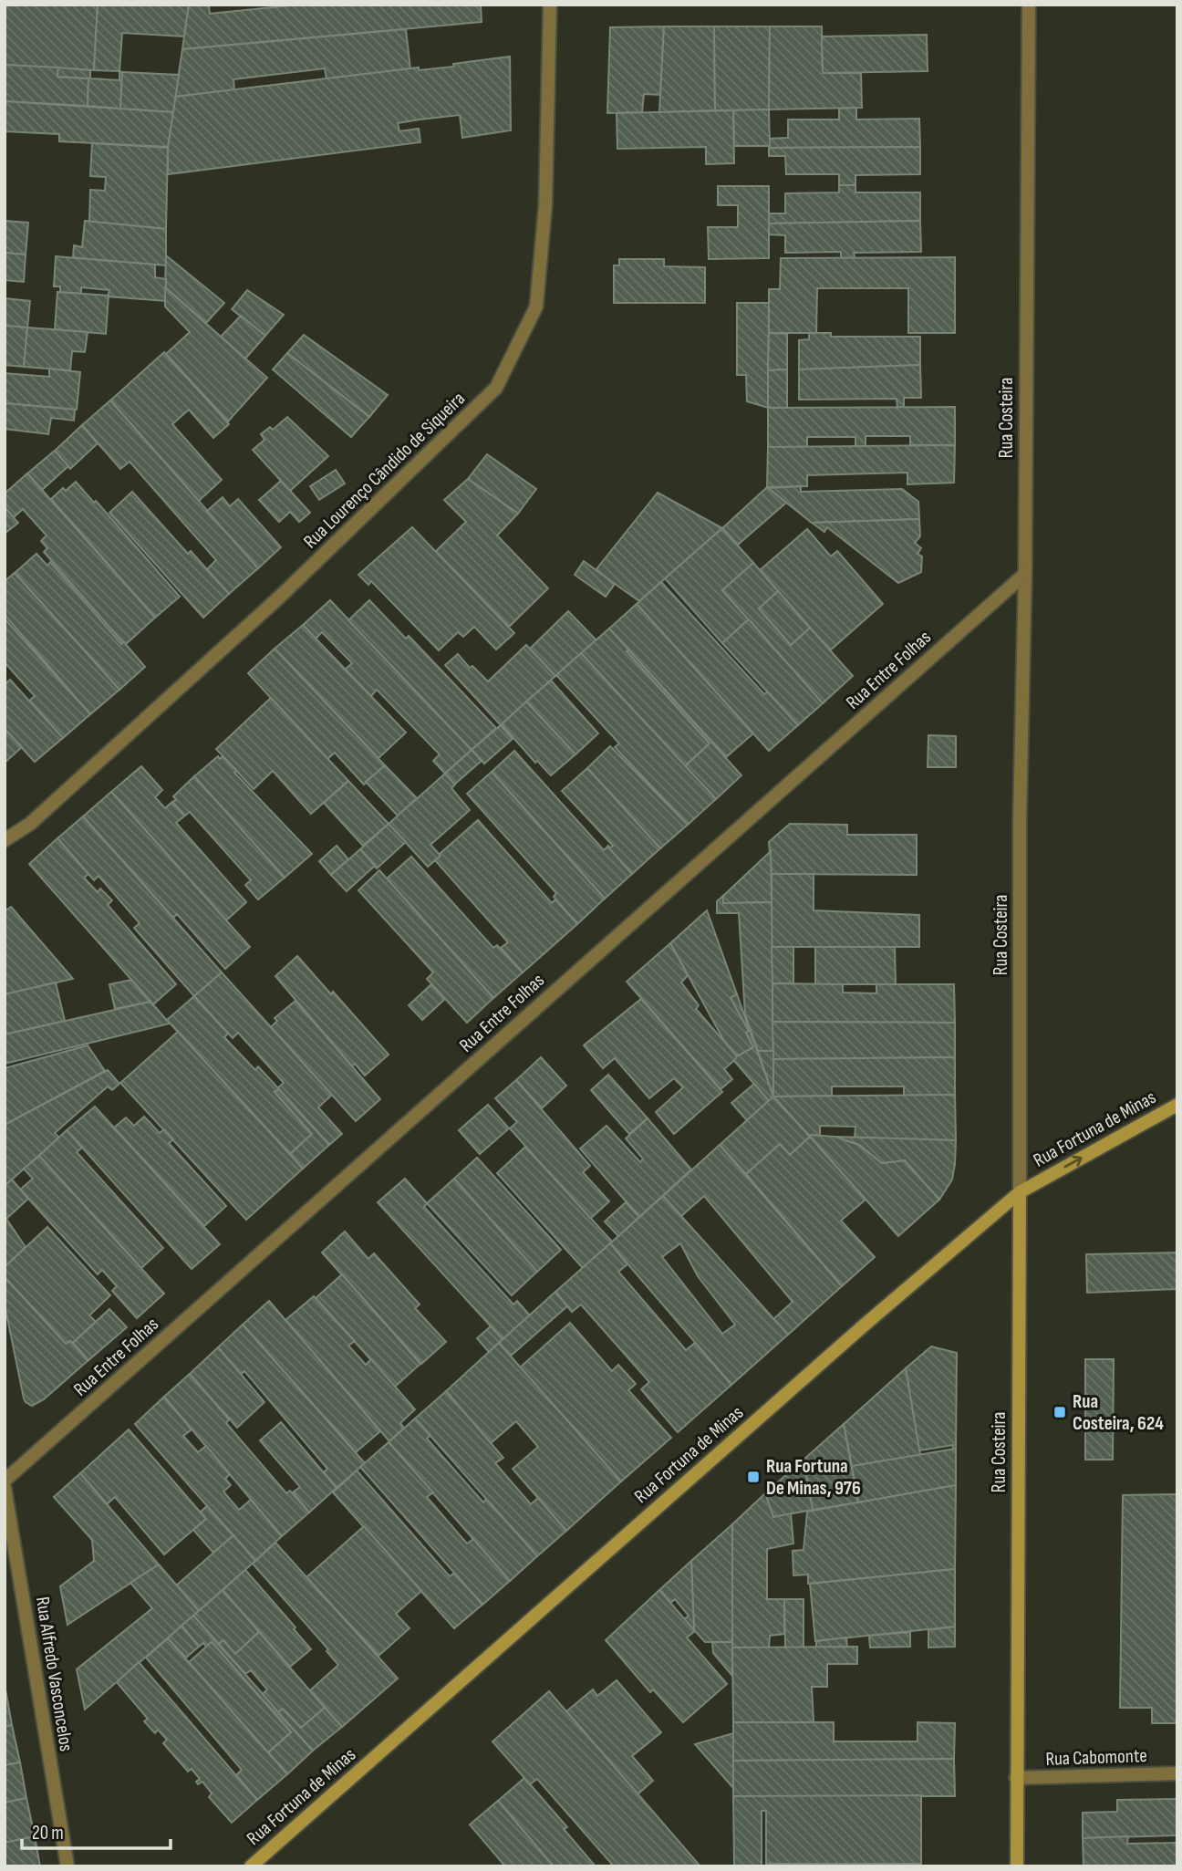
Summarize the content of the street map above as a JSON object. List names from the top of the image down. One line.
{"streets":{"street":["Rua Costeira","Rua Lourenço Cândido de Siqueira","Rua Entre Folhas","Rua Fortuna de Minas","Rua Alfredo Vasconcelos","Rua Cabomonte"]},"crossings":[["Rua Costeira","Rua Entre Folhas"],["Rua Costeira","Rua Fortuna de Minas"],["Rua Costeira","Rua Cabomonte"]],"places":{"transit":["Rua Costeira, 624","Rua Fortuna De Minas, 976"]},"scale_bar":"20 m"}
